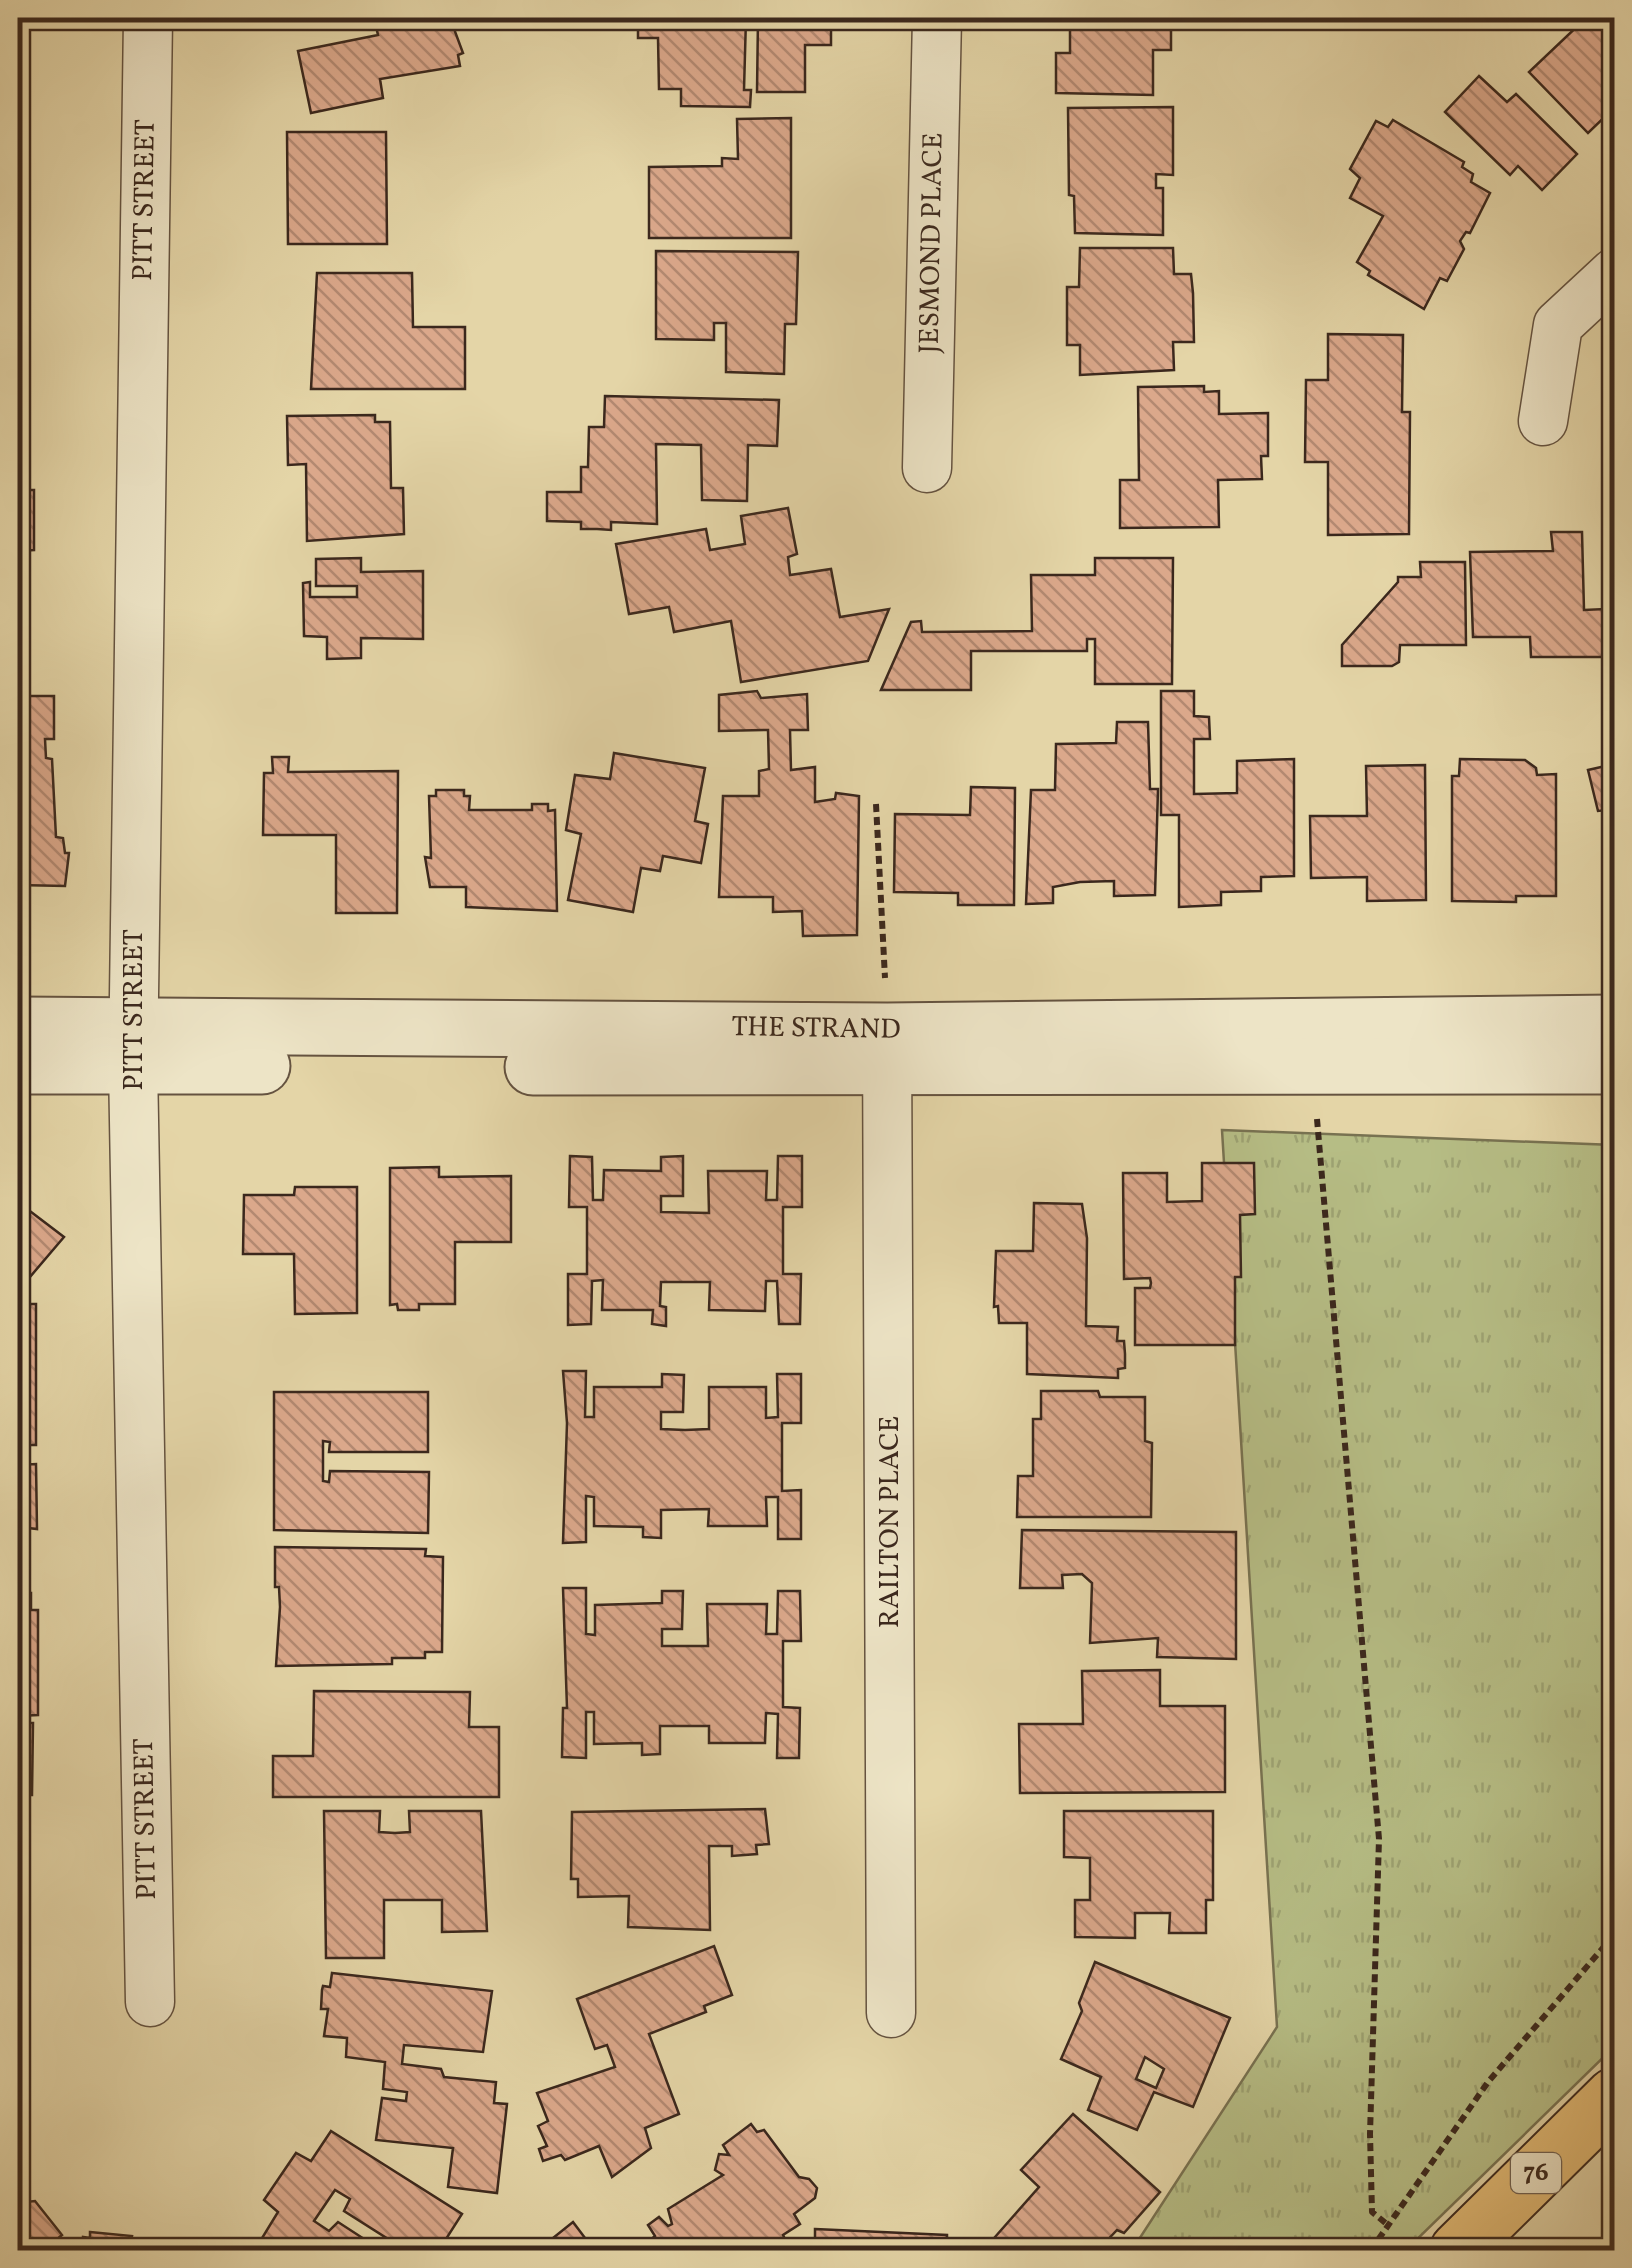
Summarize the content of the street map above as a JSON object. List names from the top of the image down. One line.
{"streets":{"highway":["76"],"street":["PITT STREET","JESMOND PLACE","THE STRAND","RAILTON PLACE"]},"crossings":[["PITT STREET","THE STRAND"],["THE STRAND","RAILTON PLACE"]]}
